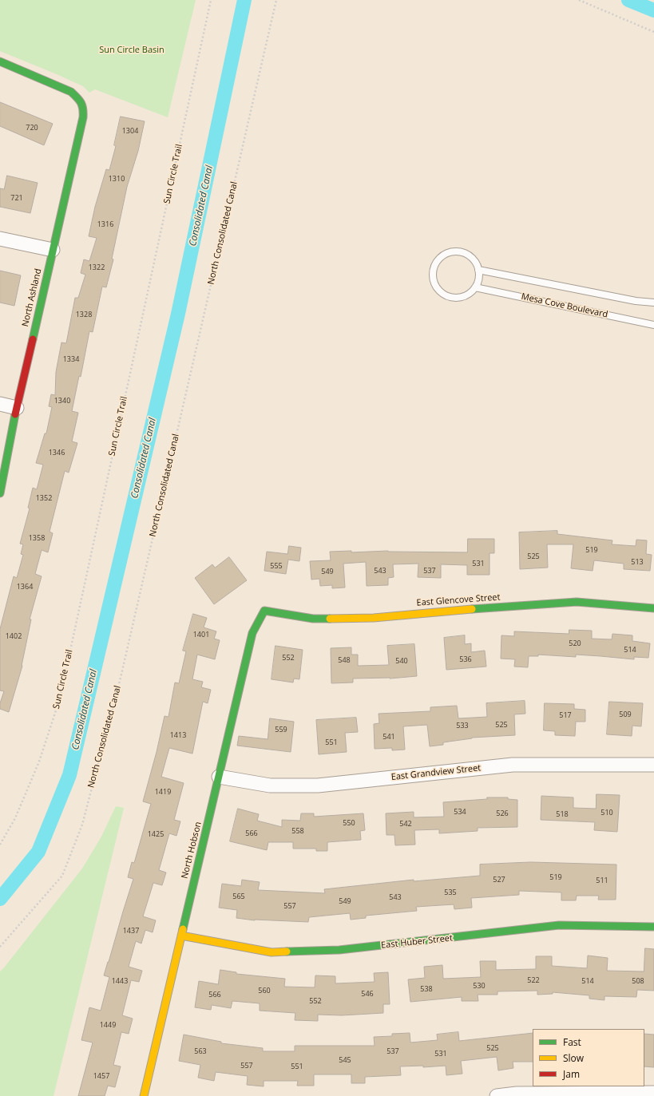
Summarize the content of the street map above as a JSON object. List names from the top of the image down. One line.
{"streets":{"street":["North Ashland","East Glencove Street","East Grandview Street","North Hobson","East Huber Street"],"lane":["Mesa Cove Boulevard"],"path":["Sun Circle Trail","North Consolidated Canal"]},"crossings":[["East Glencove Street","North Hobson"],["East Grandview Street","North Hobson"],["North Hobson","East Huber Street"]],"water":["Consolidated Canal"],"parks":["Sun Circle Basin"],"house_numbers":["720","1304","1310","721","1316","1322","1328","1334","1340","1346","1352","1358","519","525","513","531","555","543","537","549","1364","1401","1402","520","514","552","536","548","540","509","517","525","533","559","1413","541","551","1419","534","510","526","518","550","542","558","566","1425","519","527","511","535","565","543","549","557","1437","522","1443","514","508","530","538","560","546","566","552","1449","525","563","537","531","545","557","551","1457"],"legend":["Fast","Slow","Jam"]}
